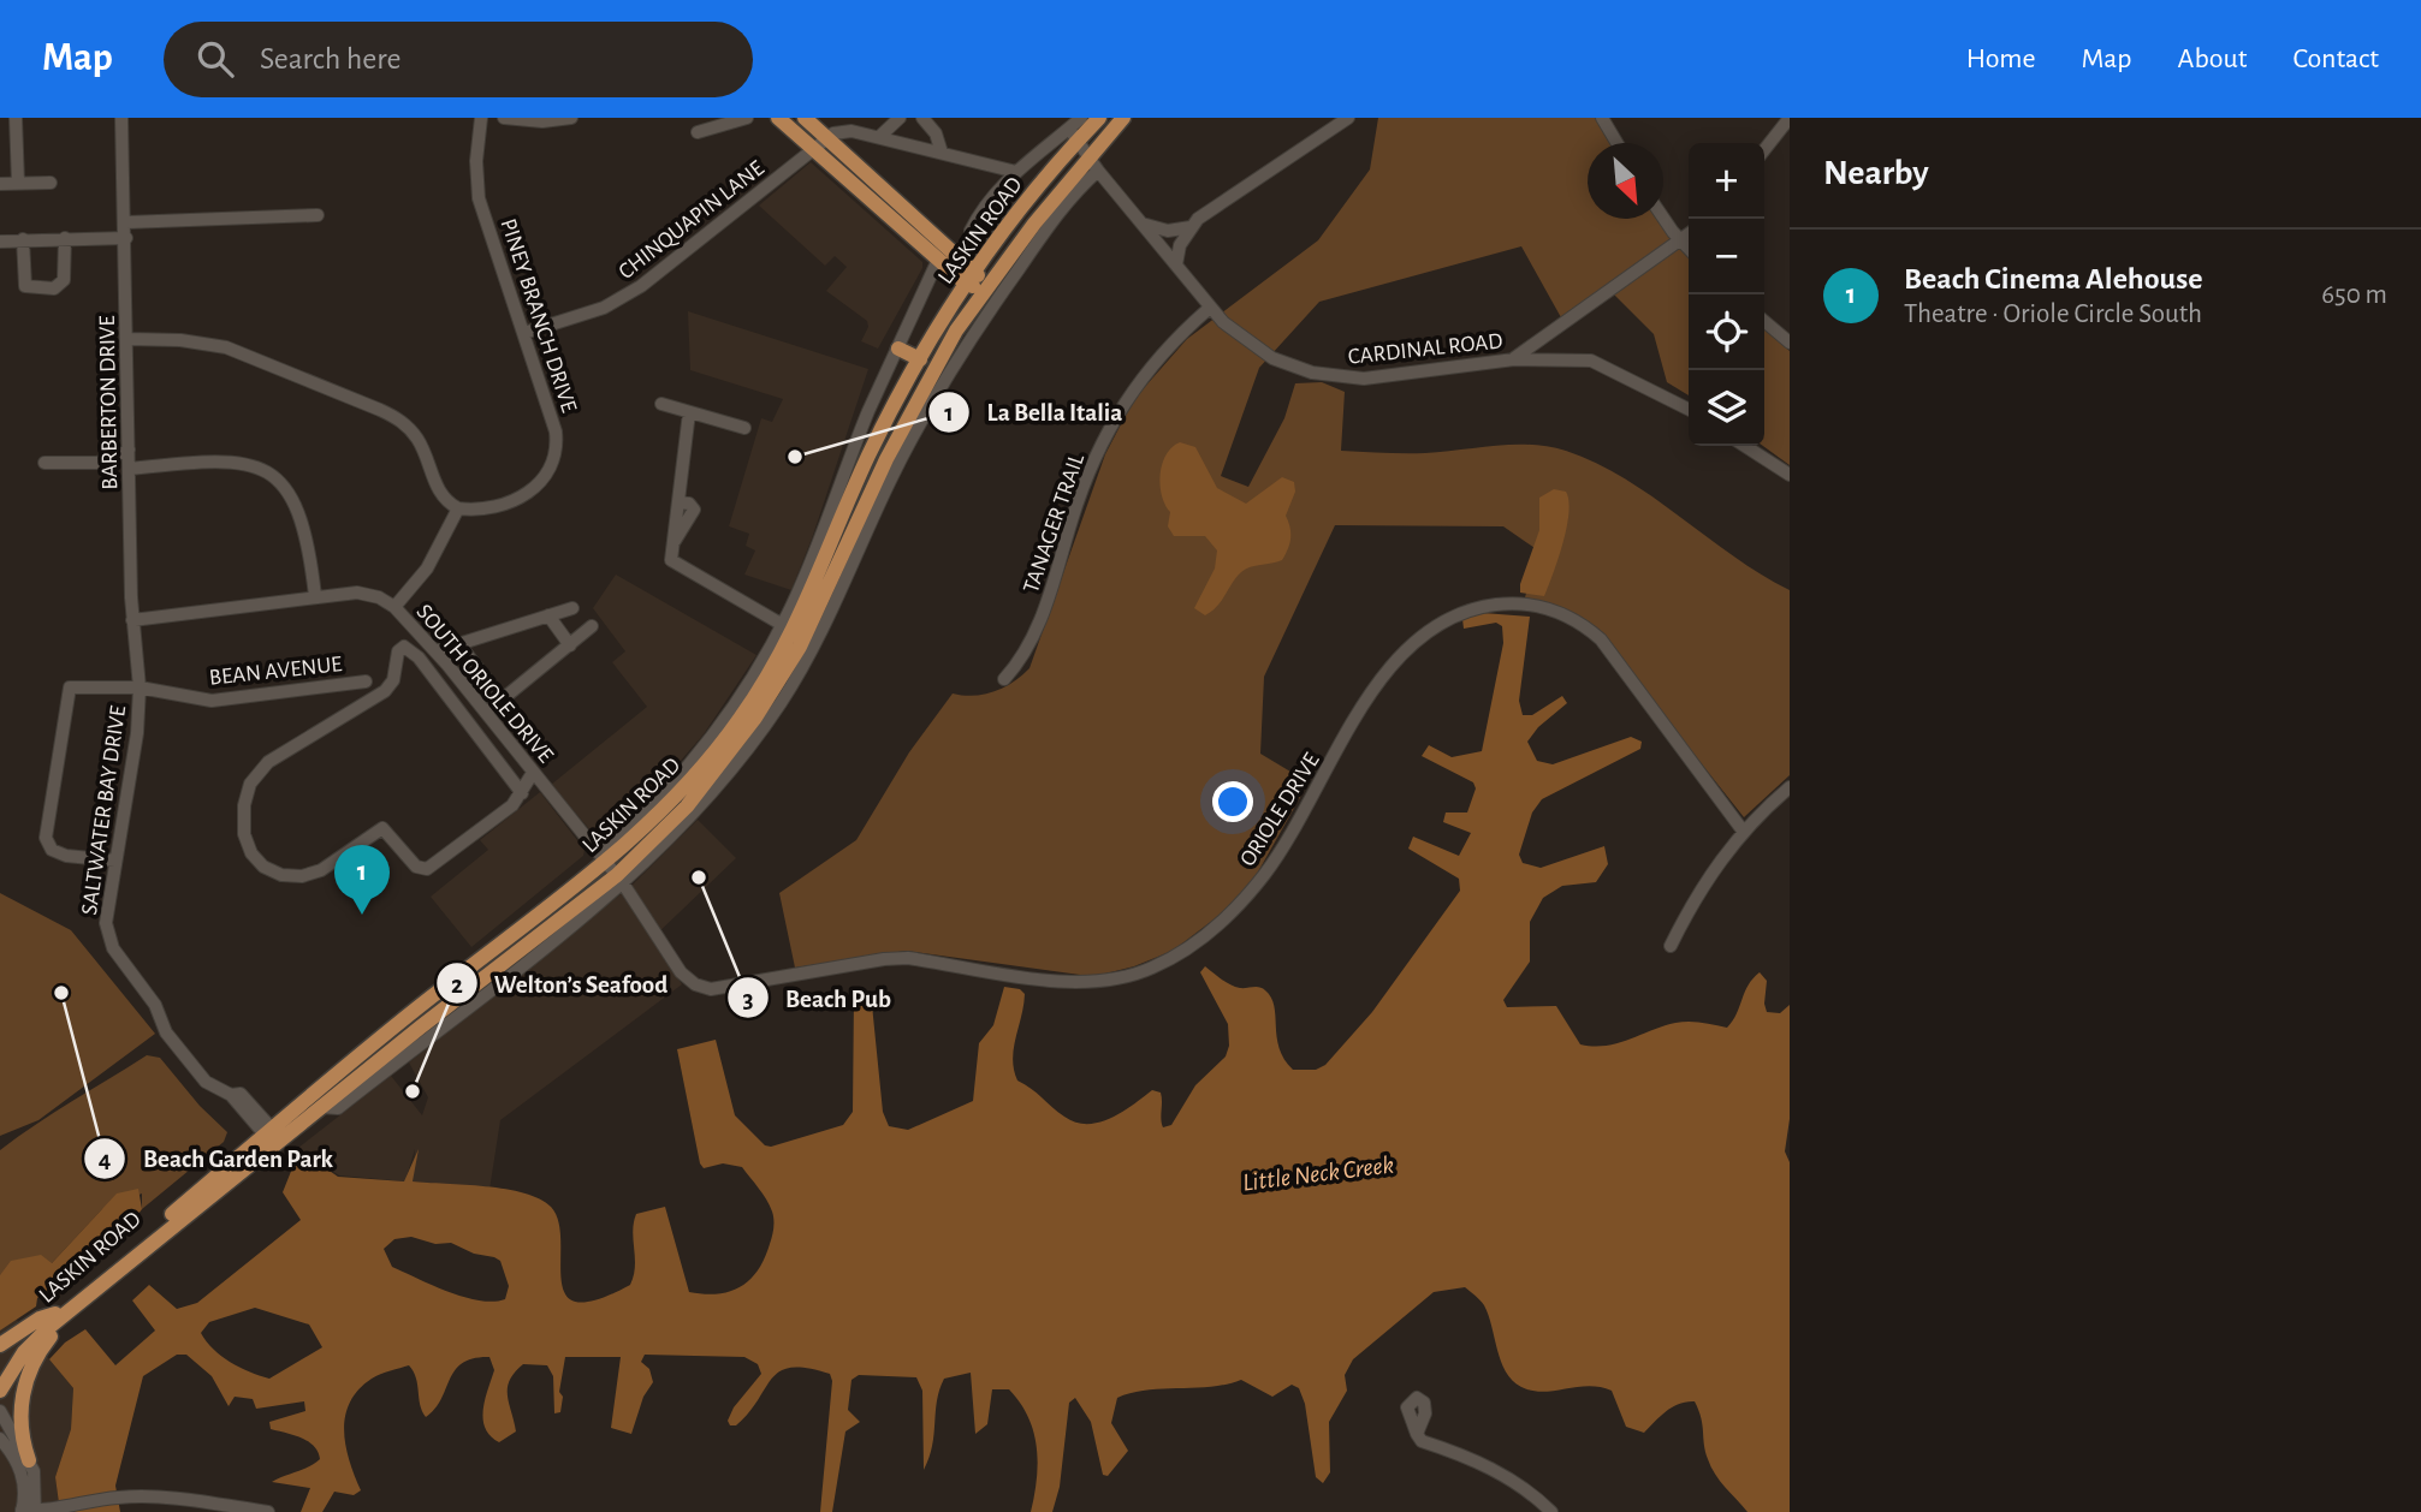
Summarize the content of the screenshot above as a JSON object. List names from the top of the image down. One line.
{"streets":{"main road":["LASKIN ROAD"],"street":["CHINQUAPIN LANE","PINEY BRANCH DRIVE","CARDINAL ROAD","BARBERTON DRIVE","TANAGER TRAIL","BEAN AVENUE","SOUTH ORIOLE DRIVE","ORIOLE DRIVE","SALTWATER BAY DRIVE"]},"crossings":[["CHINQUAPIN LANE","PINEY BRANCH DRIVE"],["LASKIN ROAD","CARDINAL ROAD"],["LASKIN ROAD","SOUTH ORIOLE DRIVE"],["LASKIN ROAD","ORIOLE DRIVE"],["LASKIN ROAD","SALTWATER BAY DRIVE"],["CARDINAL ROAD","TANAGER TRAIL"],["BARBERTON DRIVE","BEAN AVENUE"],["BARBERTON DRIVE","SOUTH ORIOLE DRIVE"],["BARBERTON DRIVE","SALTWATER BAY DRIVE"],["BEAN AVENUE","SALTWATER BAY DRIVE"],["SOUTH ORIOLE DRIVE","ORIOLE DRIVE"]],"water":["Little Neck Creek"],"places":["La Bella Italia","Beach Pub","Beach Garden Park","Welton’s Seafood"],"north":"bottom right","page":{"header":"Map","search":"Search here","nav":["Home","Map","About","Contact"],"heading":"Nearby","map_buttons":["+","−"],"list":[{"mark":"1","name":"Beach Cinema Alehouse","note":"Theatre · Oriole Circle South","value":"650 m"}],"pins":"1"}}
